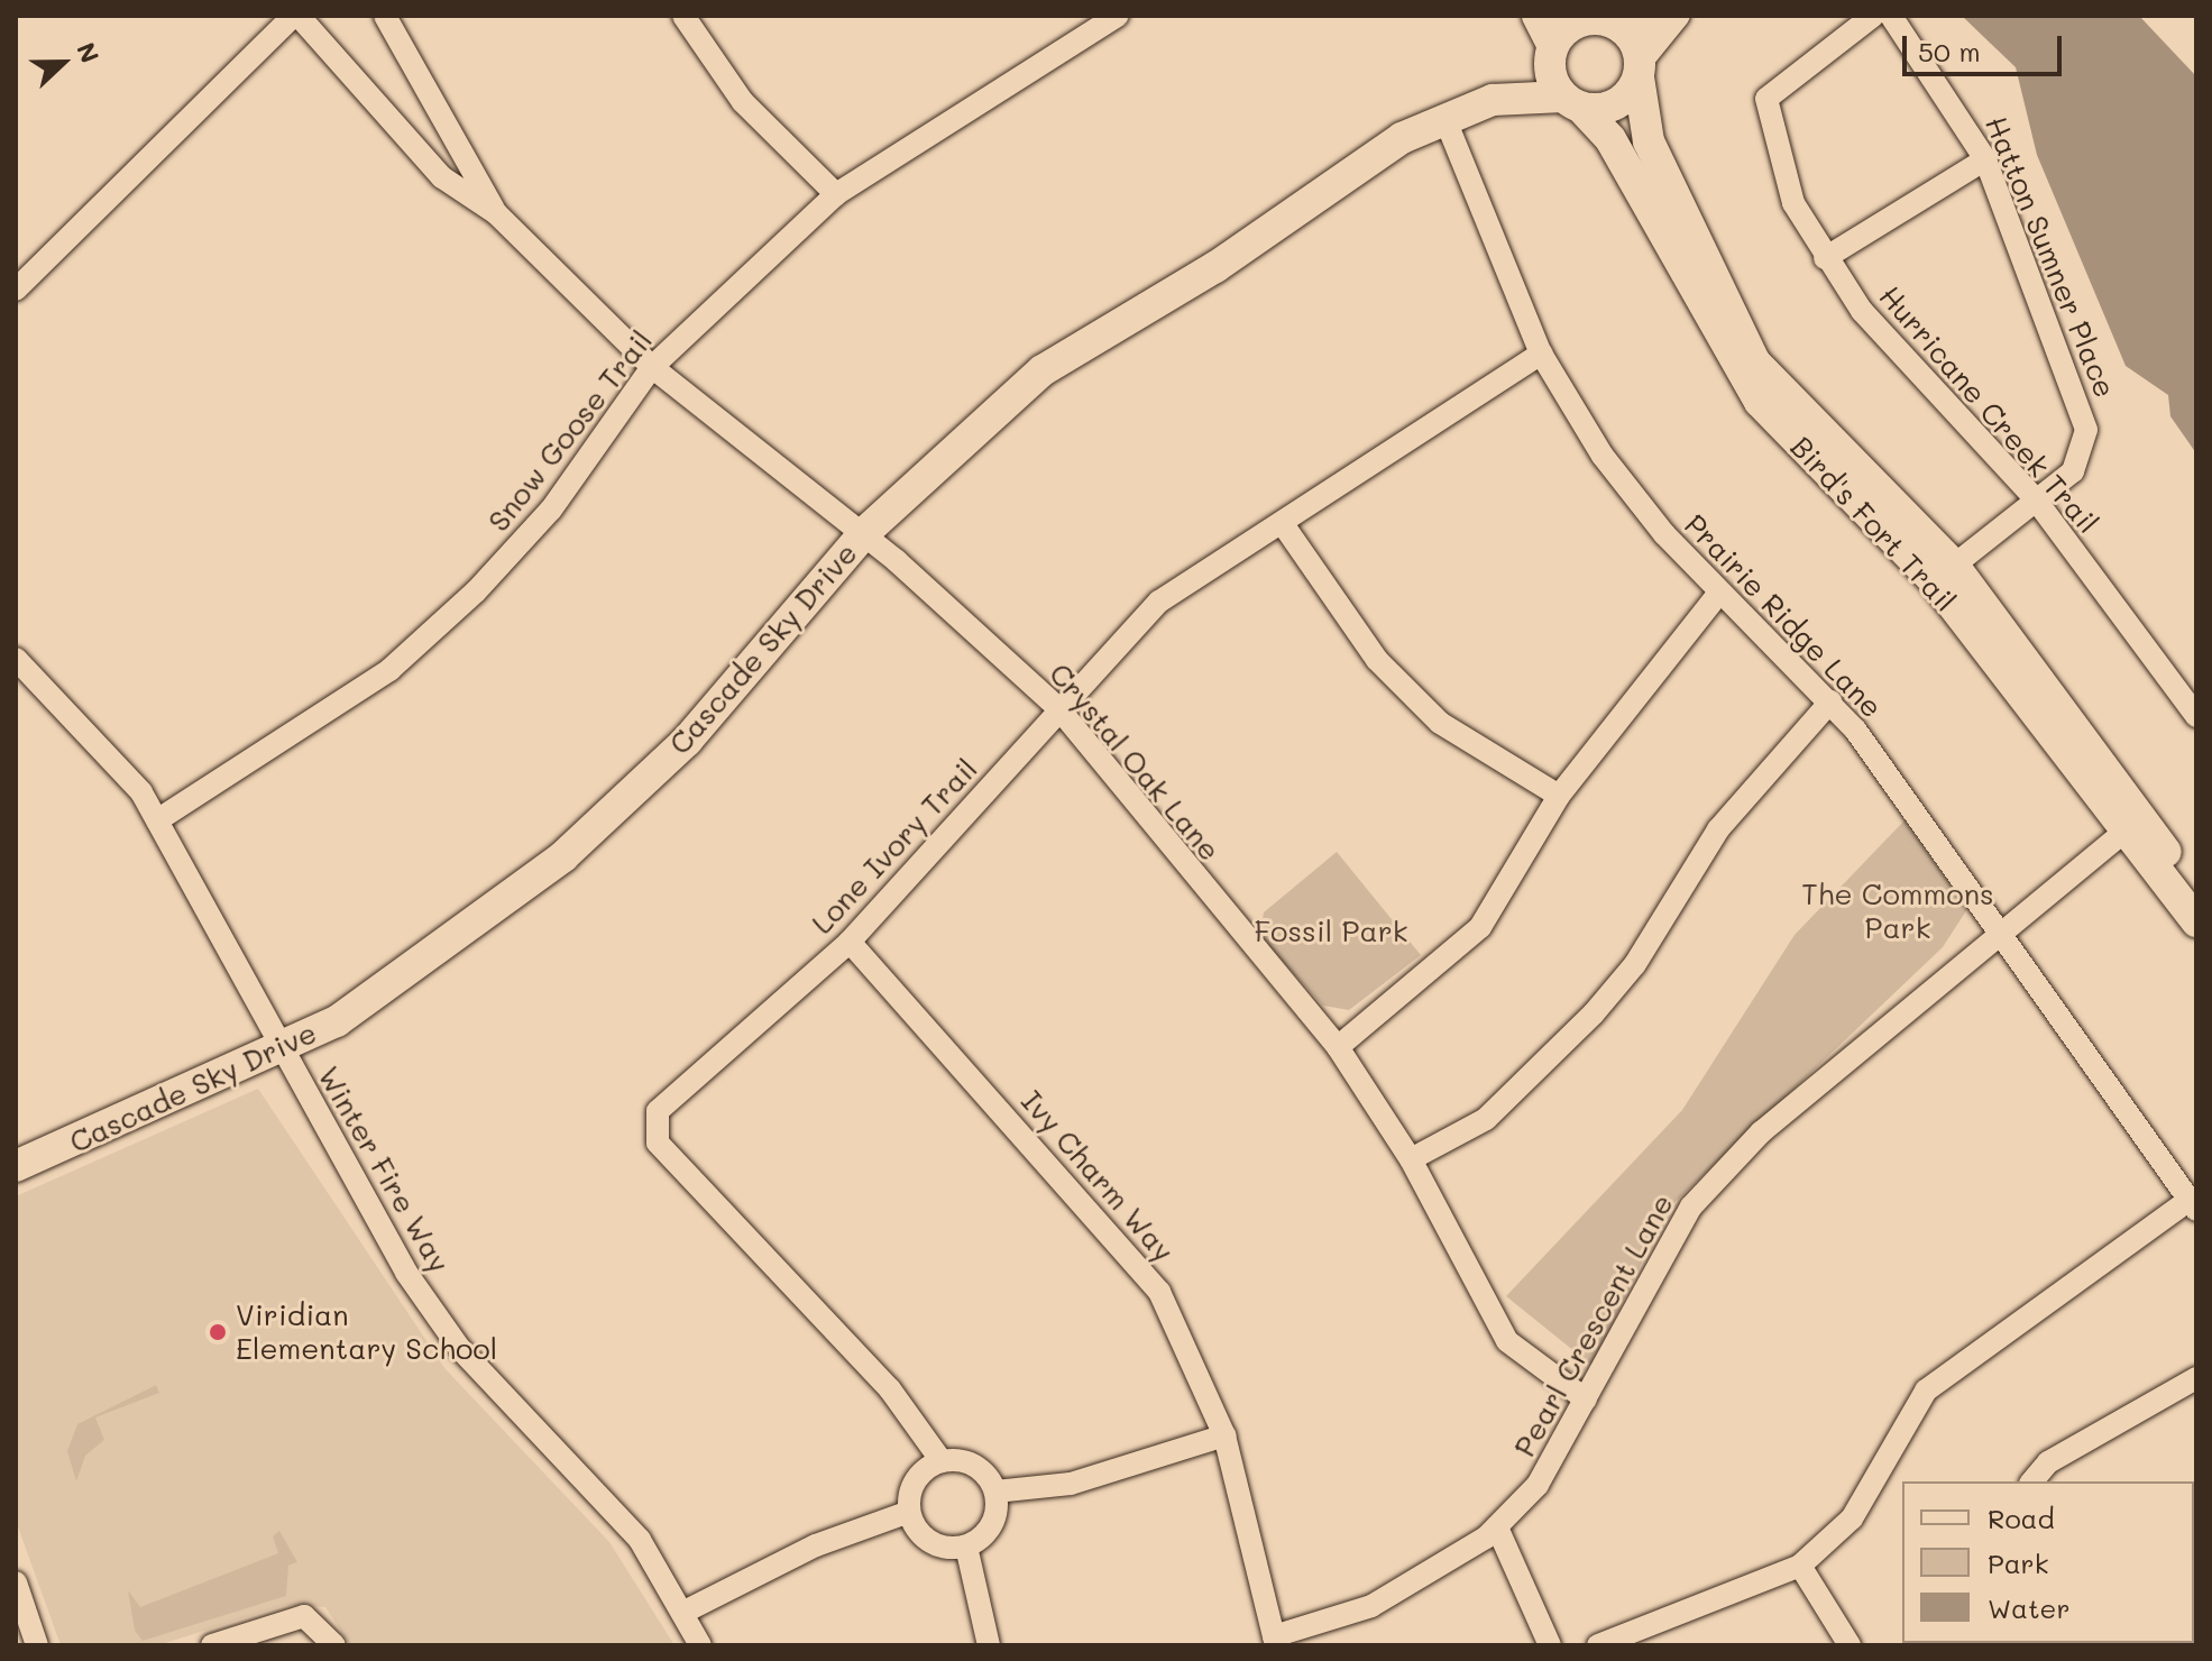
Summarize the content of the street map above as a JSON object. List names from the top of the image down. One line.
{"streets":{"street":["Hatton Sumner Place","Hurricane Creek Trail","Snow Goose Trail","Bird's Fort Trail","Prairie Ridge Lane","Cascade Sky Drive","Crystal Oak Lane","Lone Ivory Trail","Winter Fire Way","Ivy Charm Way","Pearl Crescent Lane"]},"crossings":[["Hatton Sumner Place","Hurricane Creek Trail"],["Hatton Sumner Place","Bird's Fort Trail"],["Snow Goose Trail","Crystal Oak Lane"],["Snow Goose Trail","Winter Fire Way"],["Bird's Fort Trail","Cascade Sky Drive"],["Bird's Fort Trail","Pearl Crescent Lane"],["Prairie Ridge Lane","Cascade Sky Drive"],["Prairie Ridge Lane","Lone Ivory Trail"],["Prairie Ridge Lane","Pearl Crescent Lane"],["Cascade Sky Drive","Crystal Oak Lane"],["Cascade Sky Drive","Winter Fire Way"],["Crystal Oak Lane","Lone Ivory Trail"],["Crystal Oak Lane","Pearl Crescent Lane"],["Lone Ivory Trail","Ivy Charm Way"],["Ivy Charm Way","Pearl Crescent Lane"]],"parks":["The Commons Park","Fossil Park"],"places":["Viridian Elementary School"],"legend":["Road","Park","Water"],"scale_bar":"50 m","north":"right"}
